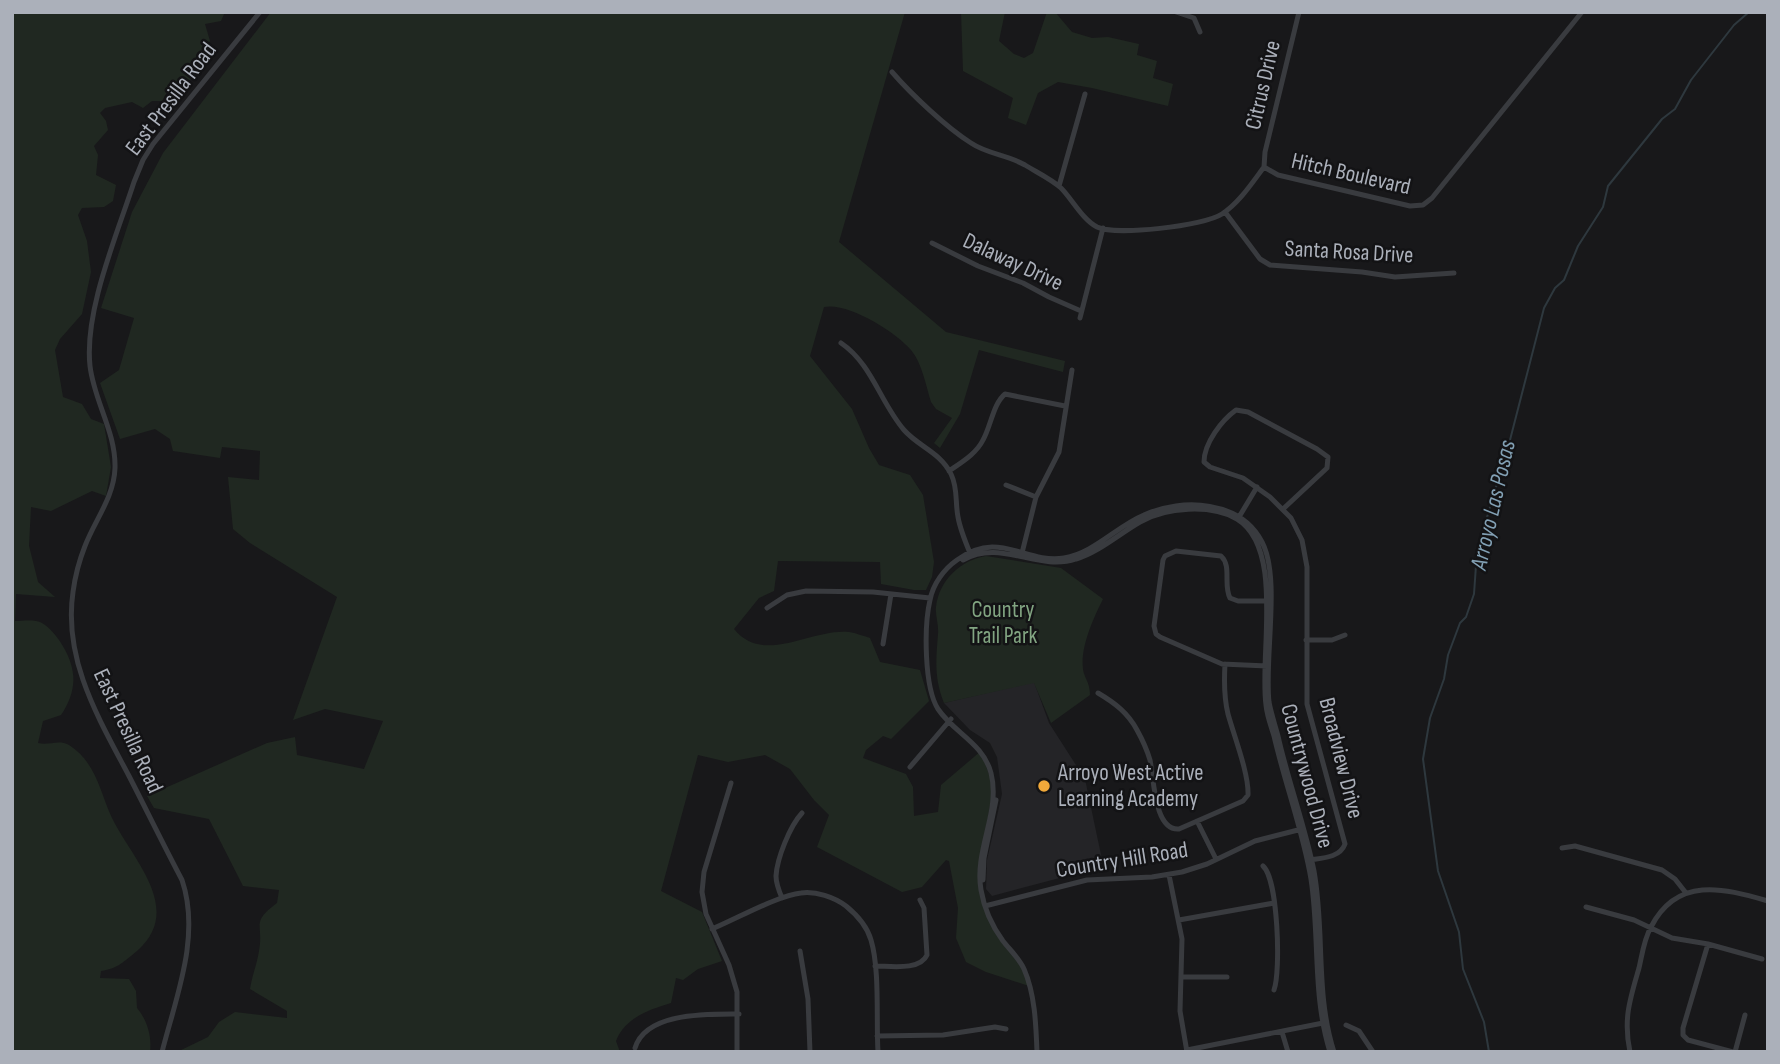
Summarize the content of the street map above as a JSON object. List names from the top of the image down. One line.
{"streets":{"street":["Citrus Drive","East Presilla Road","Hitch Boulevard","Santa Rosa Drive","Dalaway Drive","Broadview Drive","Countrywood Drive","Country Hill Road"]},"crossings":[["Citrus Drive","Hitch Boulevard"],["Hitch Boulevard","Santa Rosa Drive"],["Hitch Boulevard","Dalaway Drive"],["Broadview Drive","Countrywood Drive"],["Countrywood Drive","Country Hill Road"]],"water":["Arroyo Las Posas"],"parks":["Country Trail Park"],"places":["Arroyo West Active Learning Academy"]}
